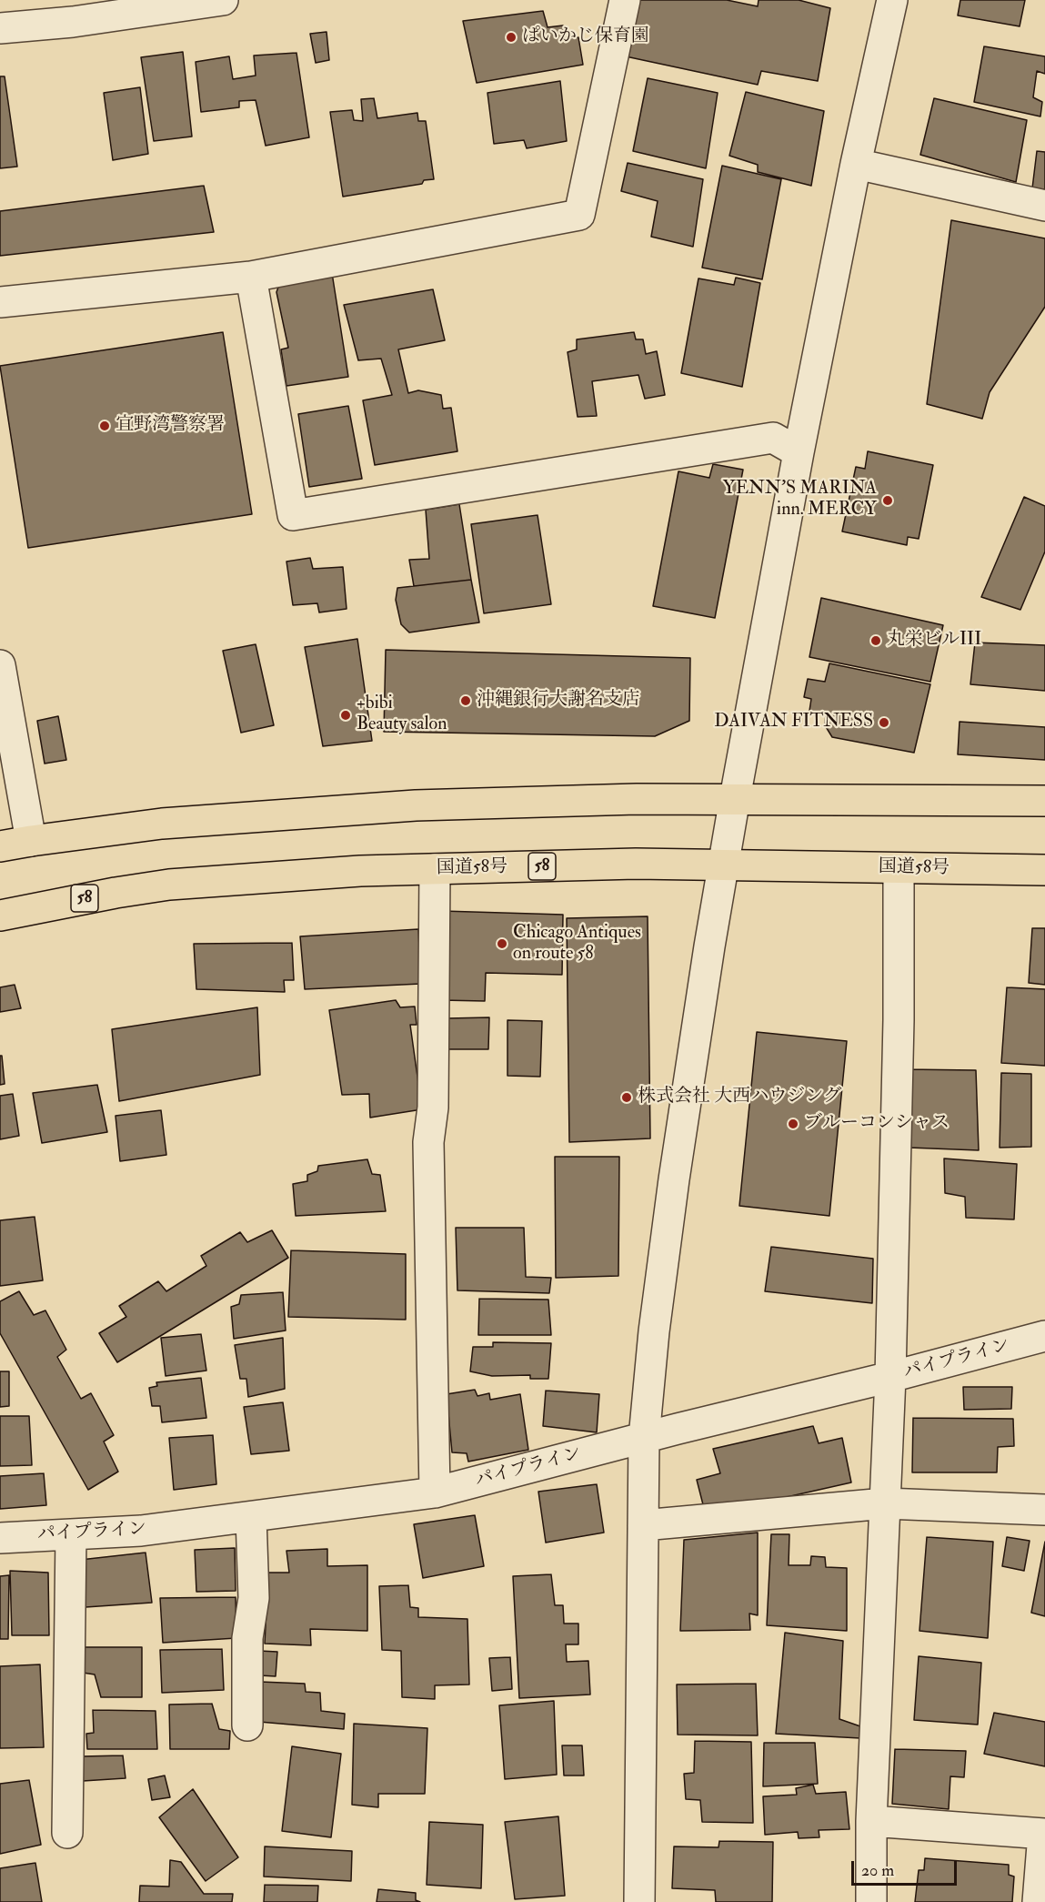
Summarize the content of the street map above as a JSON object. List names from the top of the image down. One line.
{"streets":{"highway":["58","国道58号"],"street":["パイプライン"]},"places":["ぱいかじ保育園","宜野湾警察署","YENN'S MARINA inn. MERCY","丸栄ビルIII","沖縄銀行大謝名支店","+bibi Beauty salon","DAIVAN FITNESS","Chicago Antiques on route 58","株式会社 大西ハウジング","ブルーコンシャス"],"scale_bar":"20 m"}
